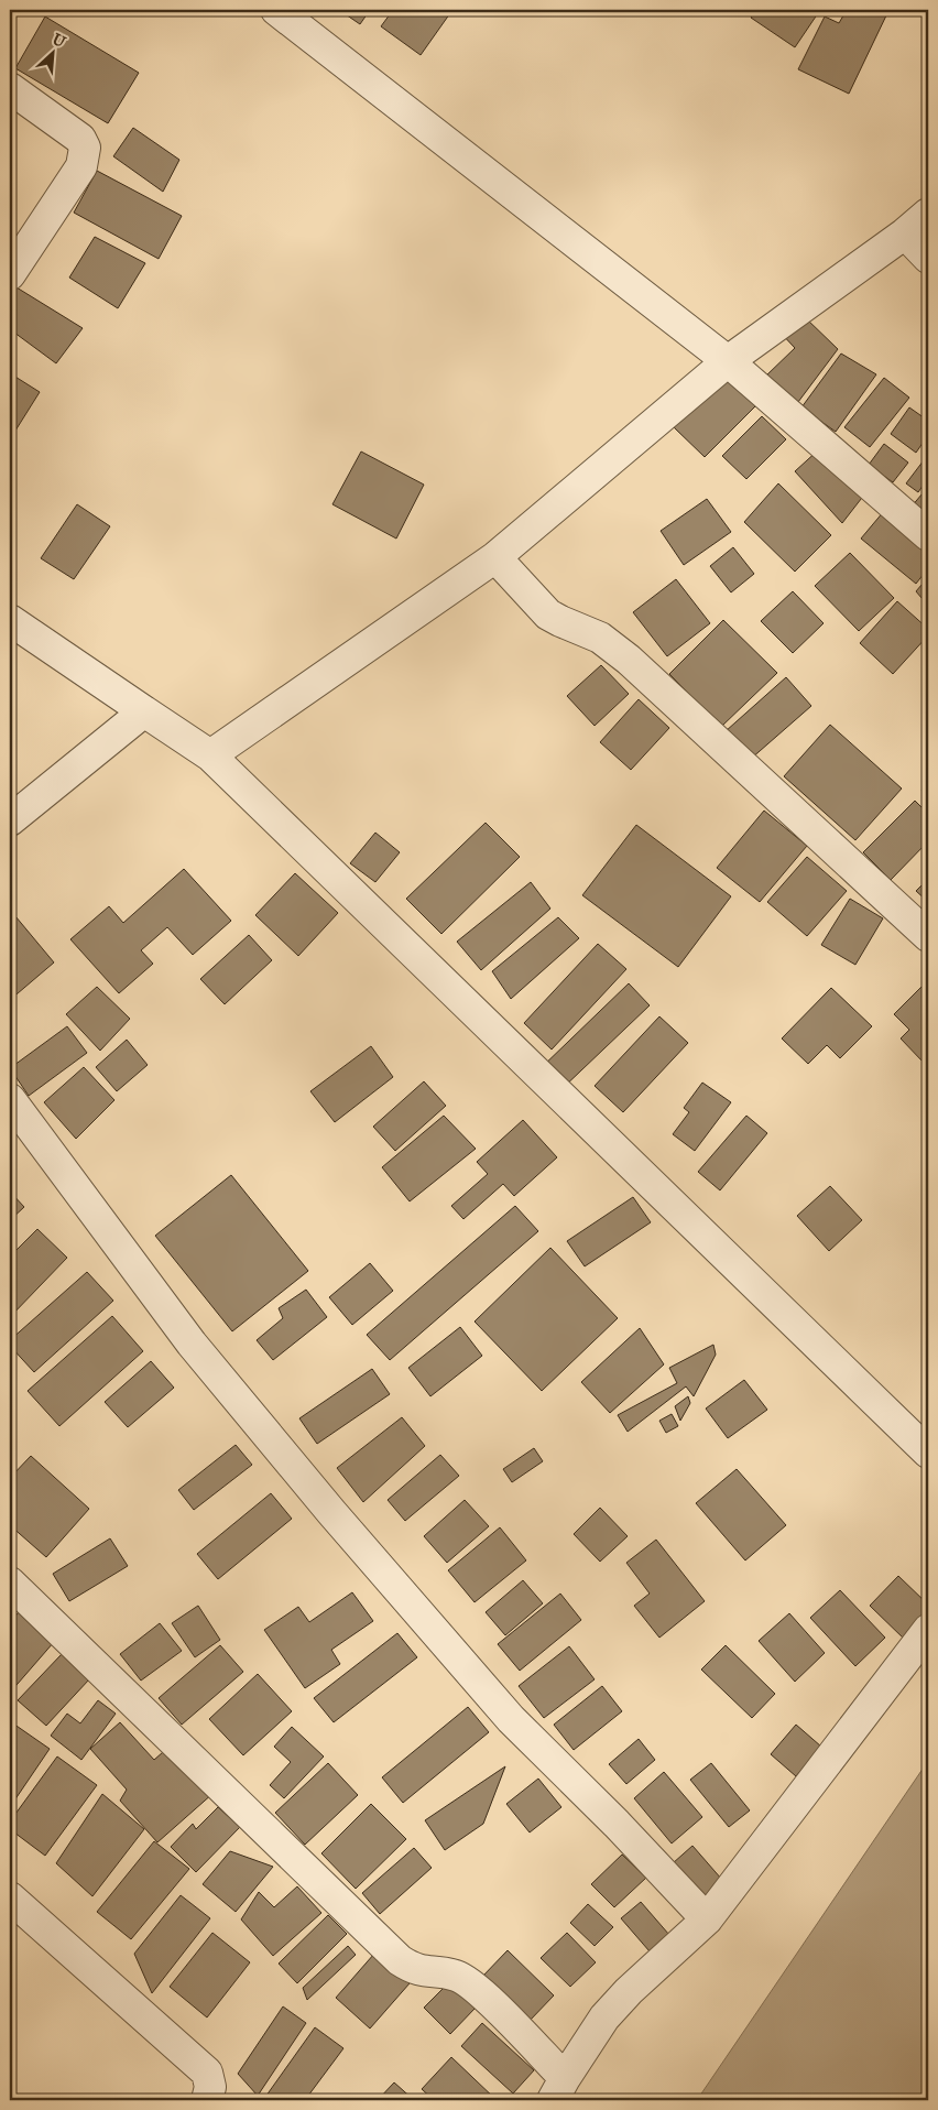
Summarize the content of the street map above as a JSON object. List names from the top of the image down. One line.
{"north":"top right"}
